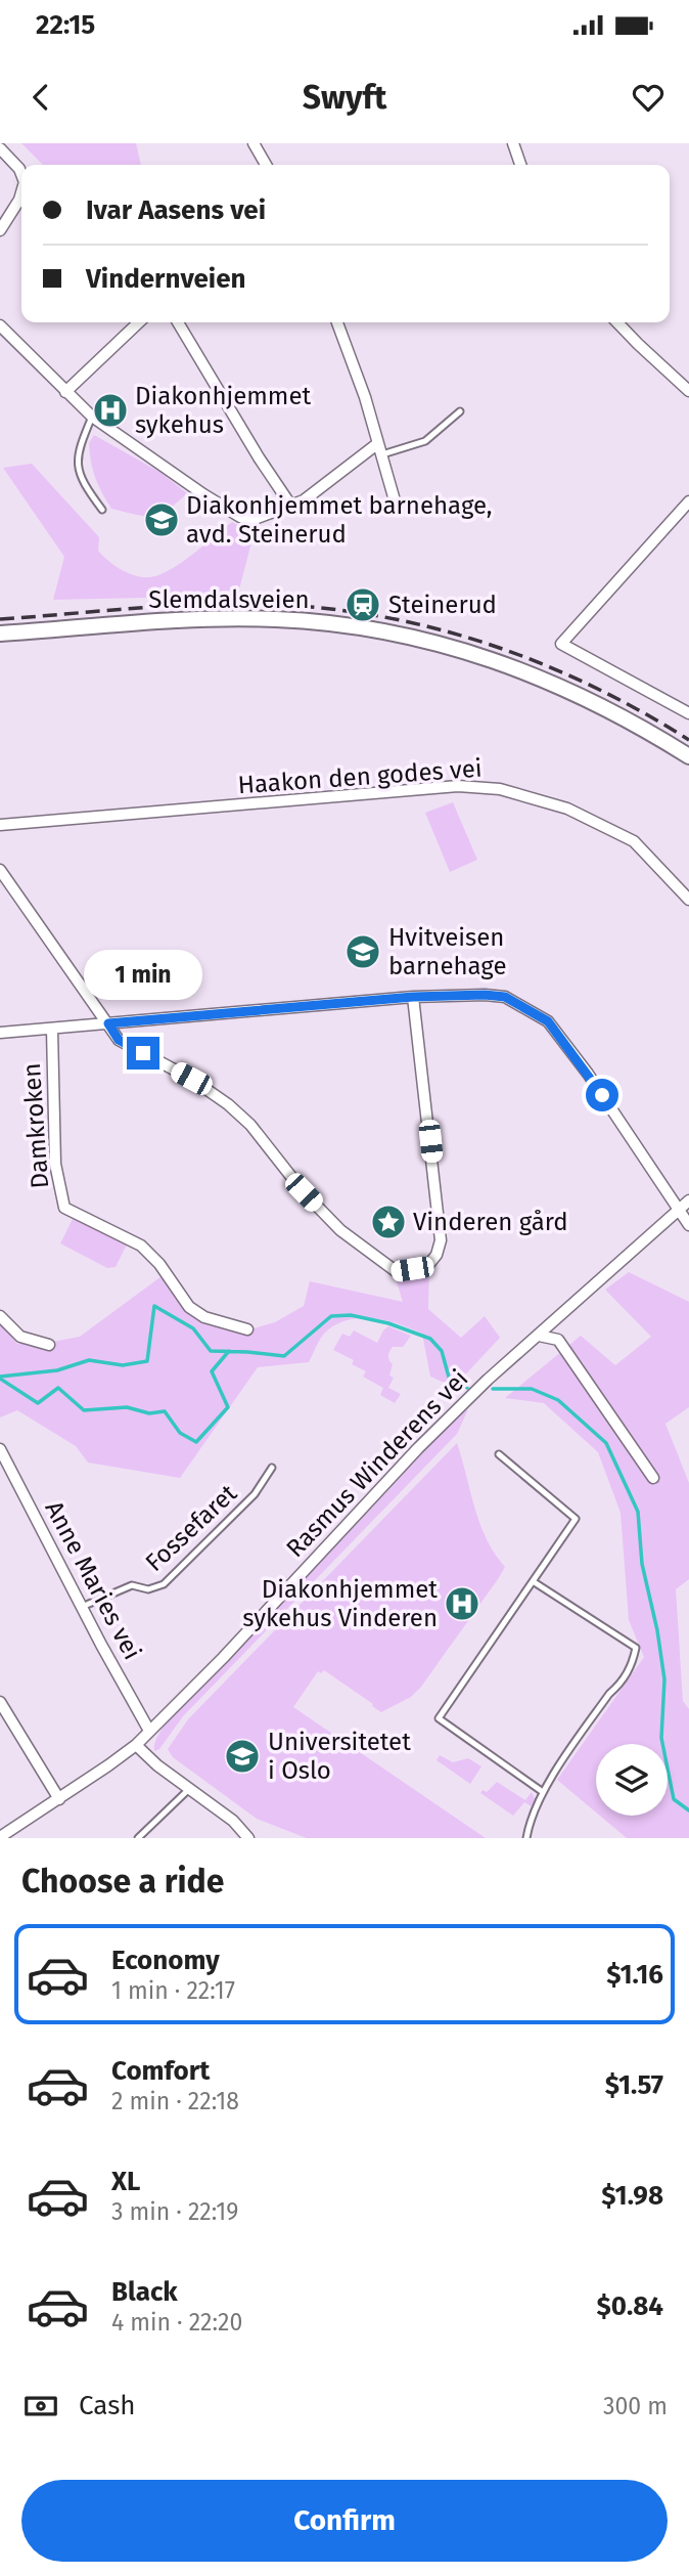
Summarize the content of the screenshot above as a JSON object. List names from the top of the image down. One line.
{"streets":{"main road":["Slemdalsveien"],"street":["Haakon den godes vei","Damkroken","Rasmus Winderens vei","Anne Maries vei"],"lane":["Fossefaret"]},"crossings":[["Rasmus Winderens vei","Anne Maries vei"],["Fossefaret","Anne Maries vei"]],"places":{"hospital":["Diakonhjemmet sykehus","Diakonhjemmet sykehus Vinderen"],"school or university":["Diakonhjemmet barnehage, avd. Steinerud","Hvitveisen barnehage","Universitetet i Oslo"],"station":["Steinerud"],"place":["Vinderen gård"]},"page":{"status":"22:15","header":"Swyft","banner":["Ivar Aasens vei","Vindernveien"],"bubble":"1 min","heading":"Choose a ride","list":[{"name":"Economy","note":"1 min · 22:17","value":"$1.16"},{"name":"Comfort","note":"2 min · 22:18","value":"$1.57"},{"name":"XL","note":"3 min · 22:19","value":"$1.98"},{"name":"Black","note":"4 min · 22:20","value":"$0.84"}],"pay":["Cash","300 m"],"buttons":"Confirm"}}
